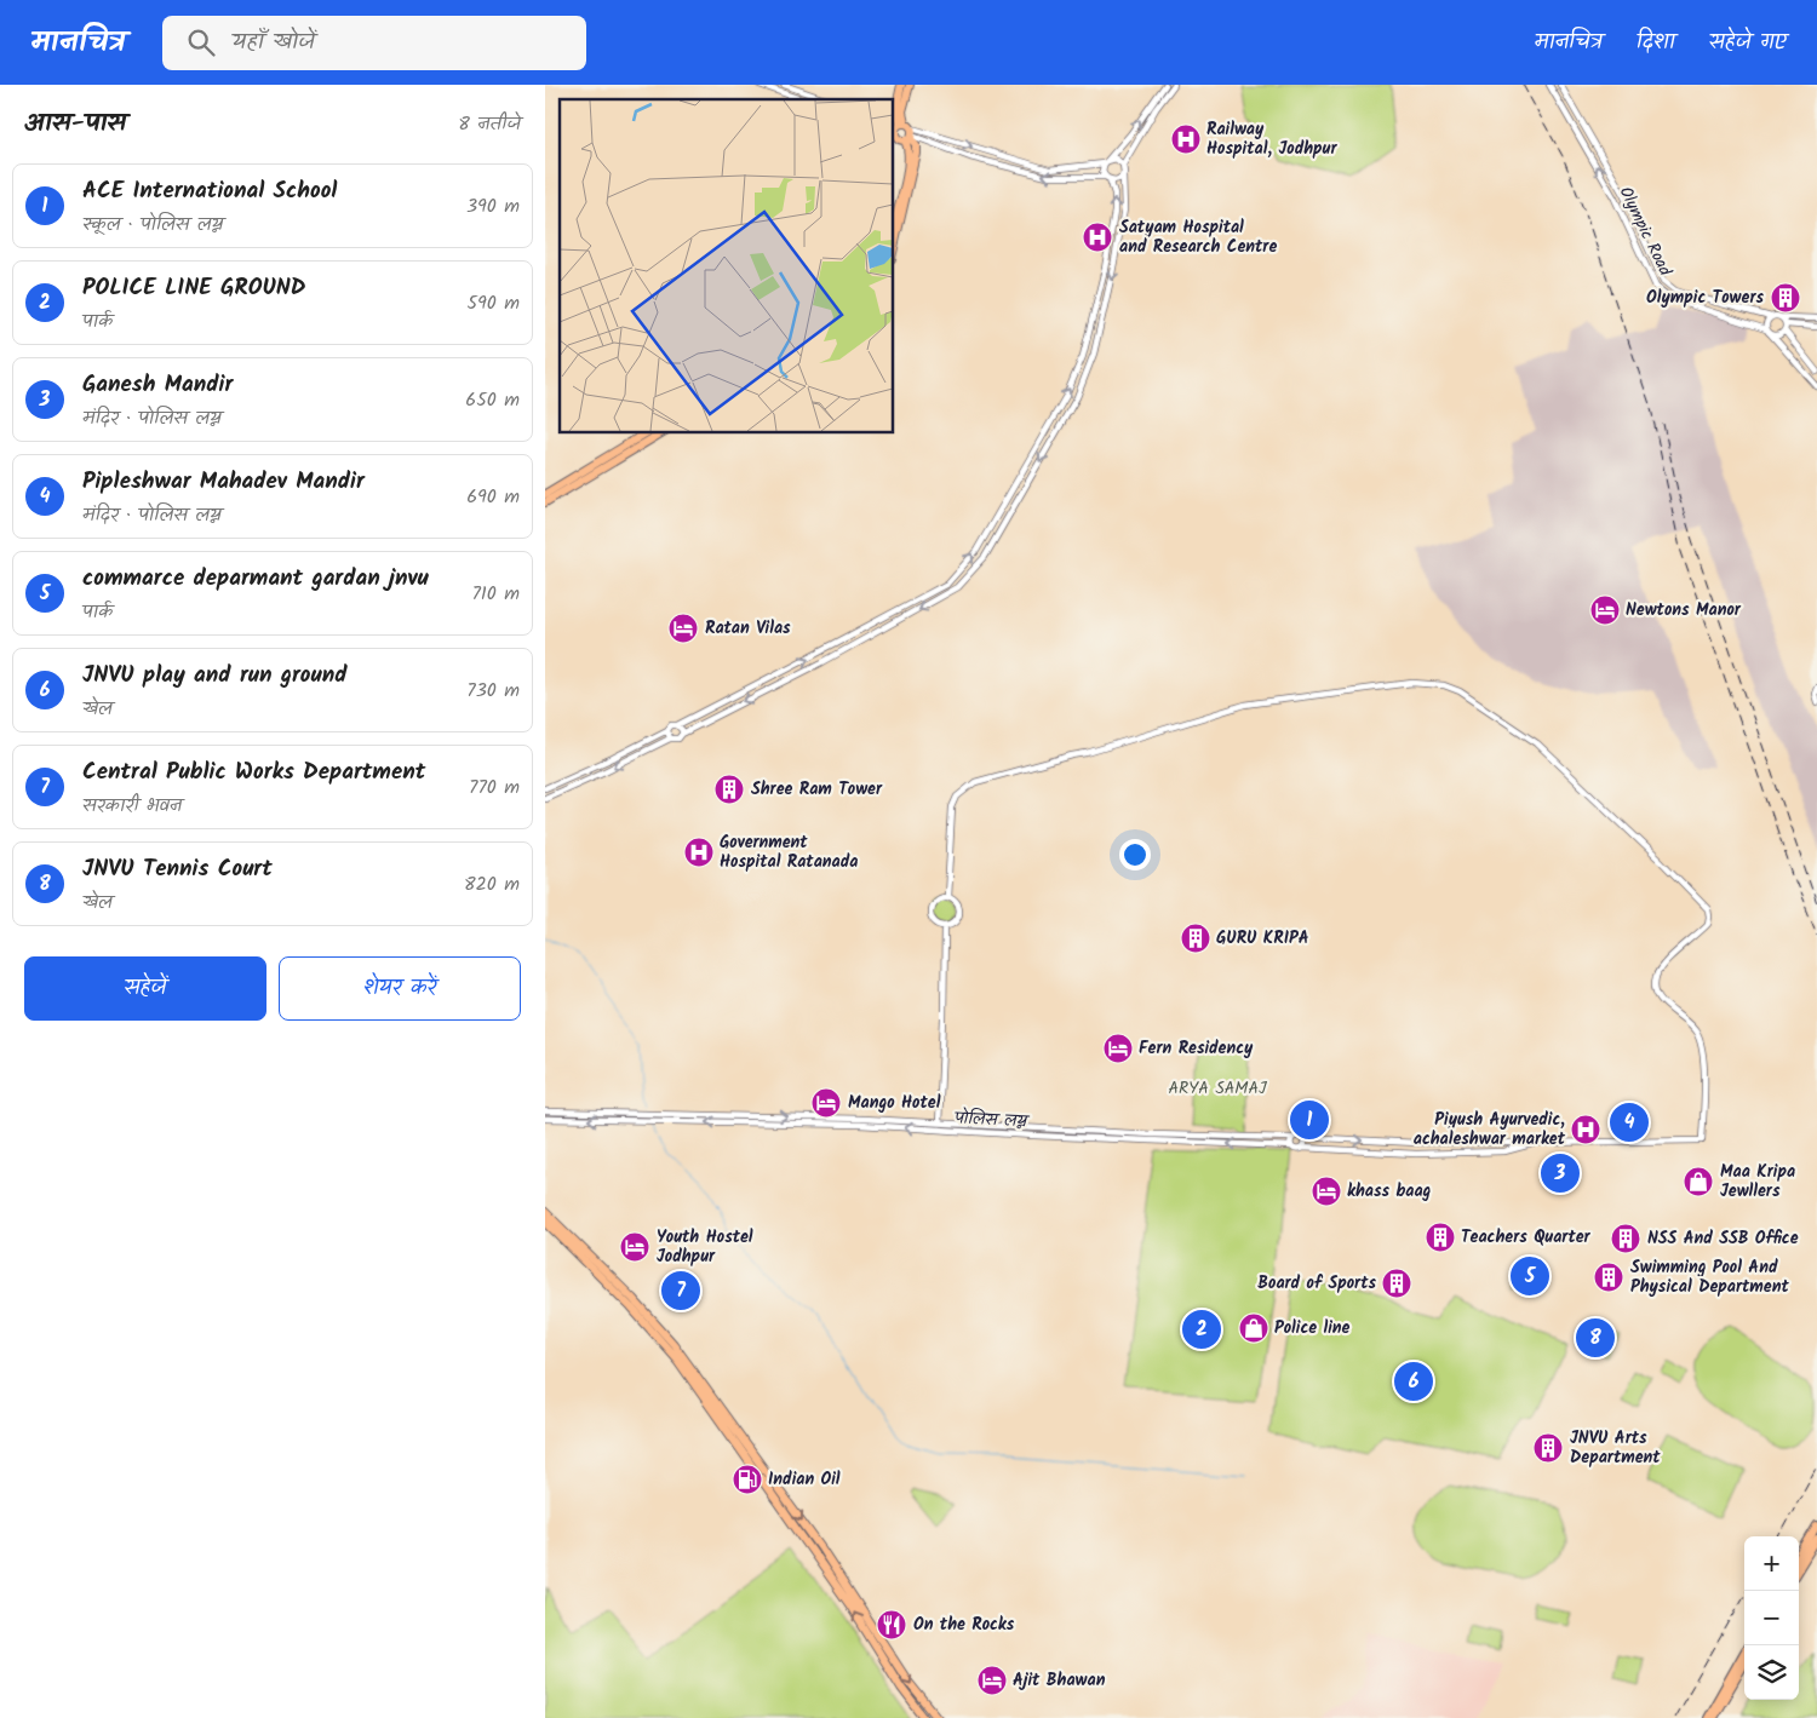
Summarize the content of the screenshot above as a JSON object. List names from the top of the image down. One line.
{"streets":{"street":["Olympic Road","पोलिस लय्न"]},"parks":["ARYA SAMAJ"],"places":{"hospital":["Railway Hospital, Jodhpur","Satyam Hospital and Research Centre","Government Hospital Ratanada","Piyush Ayurvedic, achaleshwar market"],"building":["Olympic Towers","Shree Ram Tower","GURU KRIPA","Teachers Quarter","NSS And SSB Office","Swimming Pool And Physical Department","Board of Sports","JNVU Arts Department"],"hotel":["Newtons Manor","Ratan Vilas","Fern Residency","Mango Hotel","khass baag","Youth Hostel Jodhpur","Ajit Bhawan"],"shop":["Maa Kripa Jewllers","Police line"],"fuel station":["Indian Oil"],"restaurant":["On the Rocks"]},"page":{"header":"मानचित्र","search":"यहाँ खोजें","nav":["मानचित्र","दिशा","सहेजे गए"],"heading":["आस-पास","8 नतीजे"],"list":[{"mark":"1","name":"ACE International School","note":"स्कूल · पोलिस लय्न","value":"390 m"},{"mark":"2","name":"POLICE LINE GROUND","note":"पार्क","value":"590 m"},{"mark":"3","name":"Ganesh Mandir","note":"मंदिर · पोलिस लय्न","value":"650 m"},{"mark":"4","name":"Pipleshwar Mahadev Mandir","note":"मंदिर · पोलिस लय्न","value":"690 m"},{"mark":"5","name":"commarce deparmant gardan jnvu","note":"पार्क","value":"710 m"},{"mark":"6","name":"JNVU play and run ground","note":"खेल","value":"730 m"},{"mark":"7","name":"Central Public Works Department","note":"सरकारी भवन","value":"770 m"},{"mark":"8","name":"JNVU Tennis Court","note":"खेल","value":"820 m"}],"buttons":["सहेजें","शेयर करें"],"pins":["1","4","3","5","7","2","8","6"],"map_buttons":["+","−"]}}
